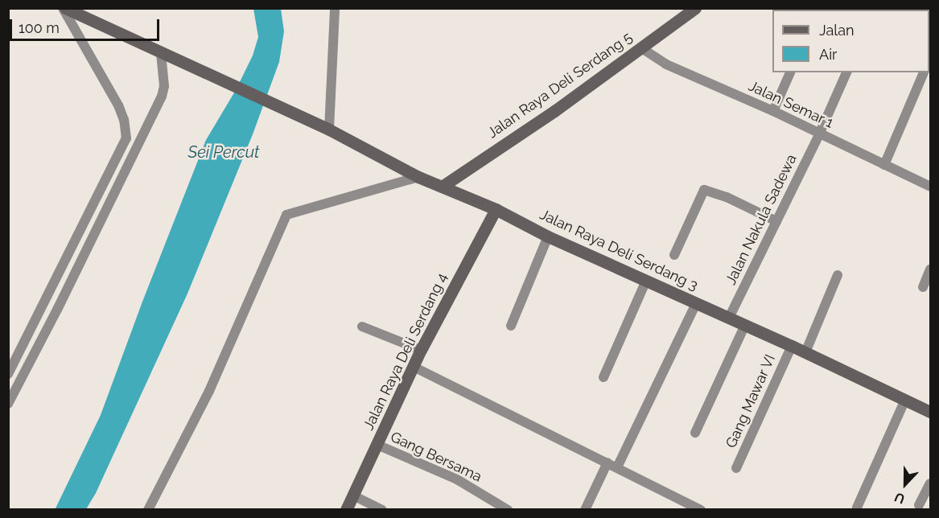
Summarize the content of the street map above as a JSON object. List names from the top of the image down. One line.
{"streets":{"street":["Jalan Raya Deli Serdang 5","Jalan Semar 1","Jalan Nakula Sadewa","Jalan Raya Deli Serdang 3","Jalan Raya Deli Serdang 4","Gang Mawar VI","Gang Bersama"]},"crossings":[["Jalan Raya Deli Serdang 5","Jalan Semar 1"],["Jalan Raya Deli Serdang 5","Jalan Raya Deli Serdang 3"],["Jalan Semar 1","Jalan Nakula Sadewa"],["Jalan Nakula Sadewa","Jalan Raya Deli Serdang 3"],["Jalan Raya Deli Serdang 3","Jalan Raya Deli Serdang 4"],["Jalan Raya Deli Serdang 3","Gang Mawar VI"],["Jalan Raya Deli Serdang 4","Gang Bersama"]],"water":["Sei Percut"],"legend":["Jalan","Air"],"scale_bar":"100 m","north":"bottom"}
